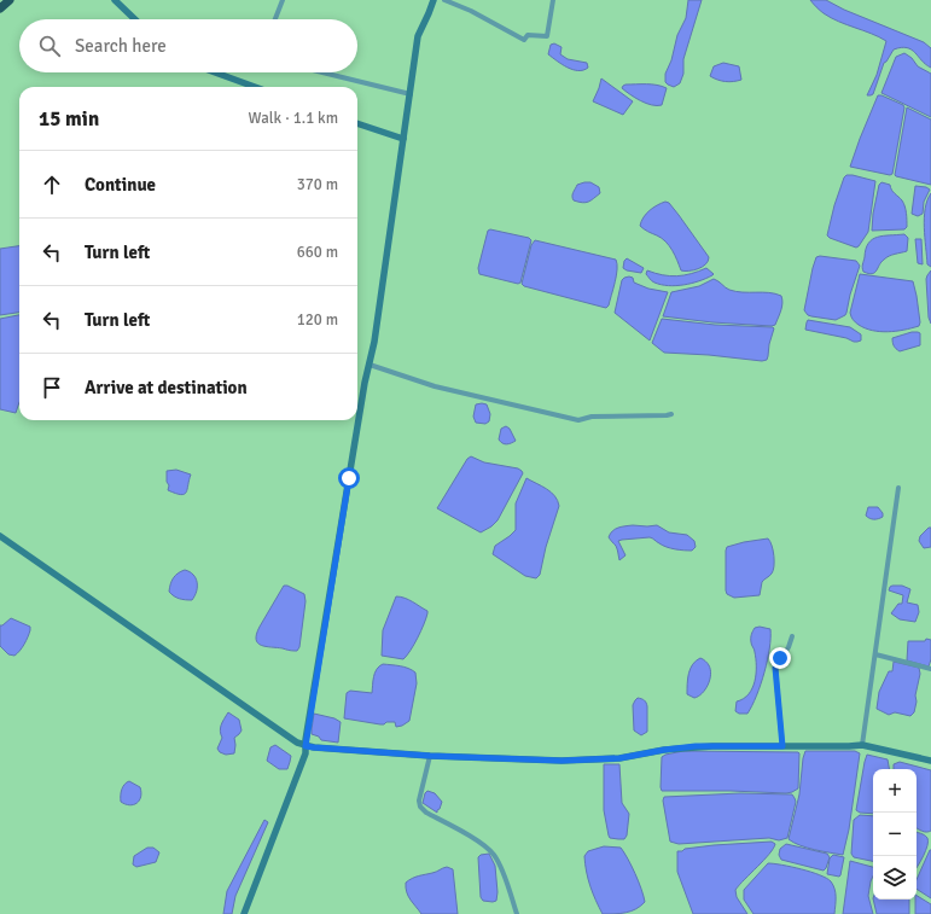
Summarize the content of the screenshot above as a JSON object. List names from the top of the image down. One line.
{"page":{"search":"Search here","heading":["15 min","Walk · 1.1 km"],"list":[["Continue","370 m"],["Turn left","660 m"],["Turn left","120 m"],"Arrive at destination"],"map_buttons":["+","−"]}}
